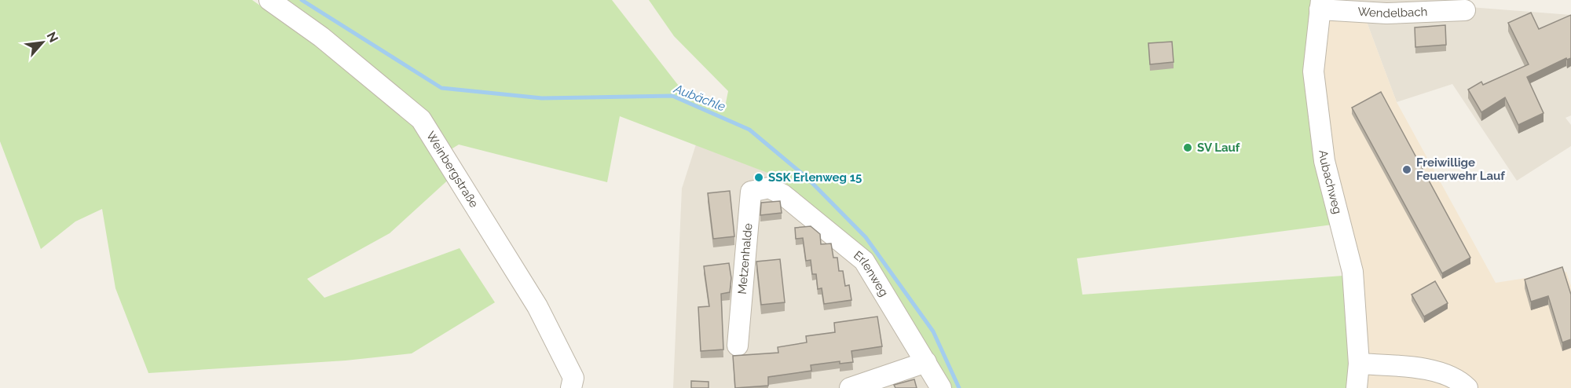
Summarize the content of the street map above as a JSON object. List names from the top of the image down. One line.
{"streets":{"street":["Wendelbach","Weinbergstraße","Aubachweg","Metzenhalde","Erlenweg"]},"crossings":[["Wendelbach","Aubachweg"],["Metzenhalde","Erlenweg"]],"water":["Aubächle"],"places":["SV Lauf","Freiwillige Feuerwehr Lauf","SSK Erlenweg 15"],"north":"top right"}
